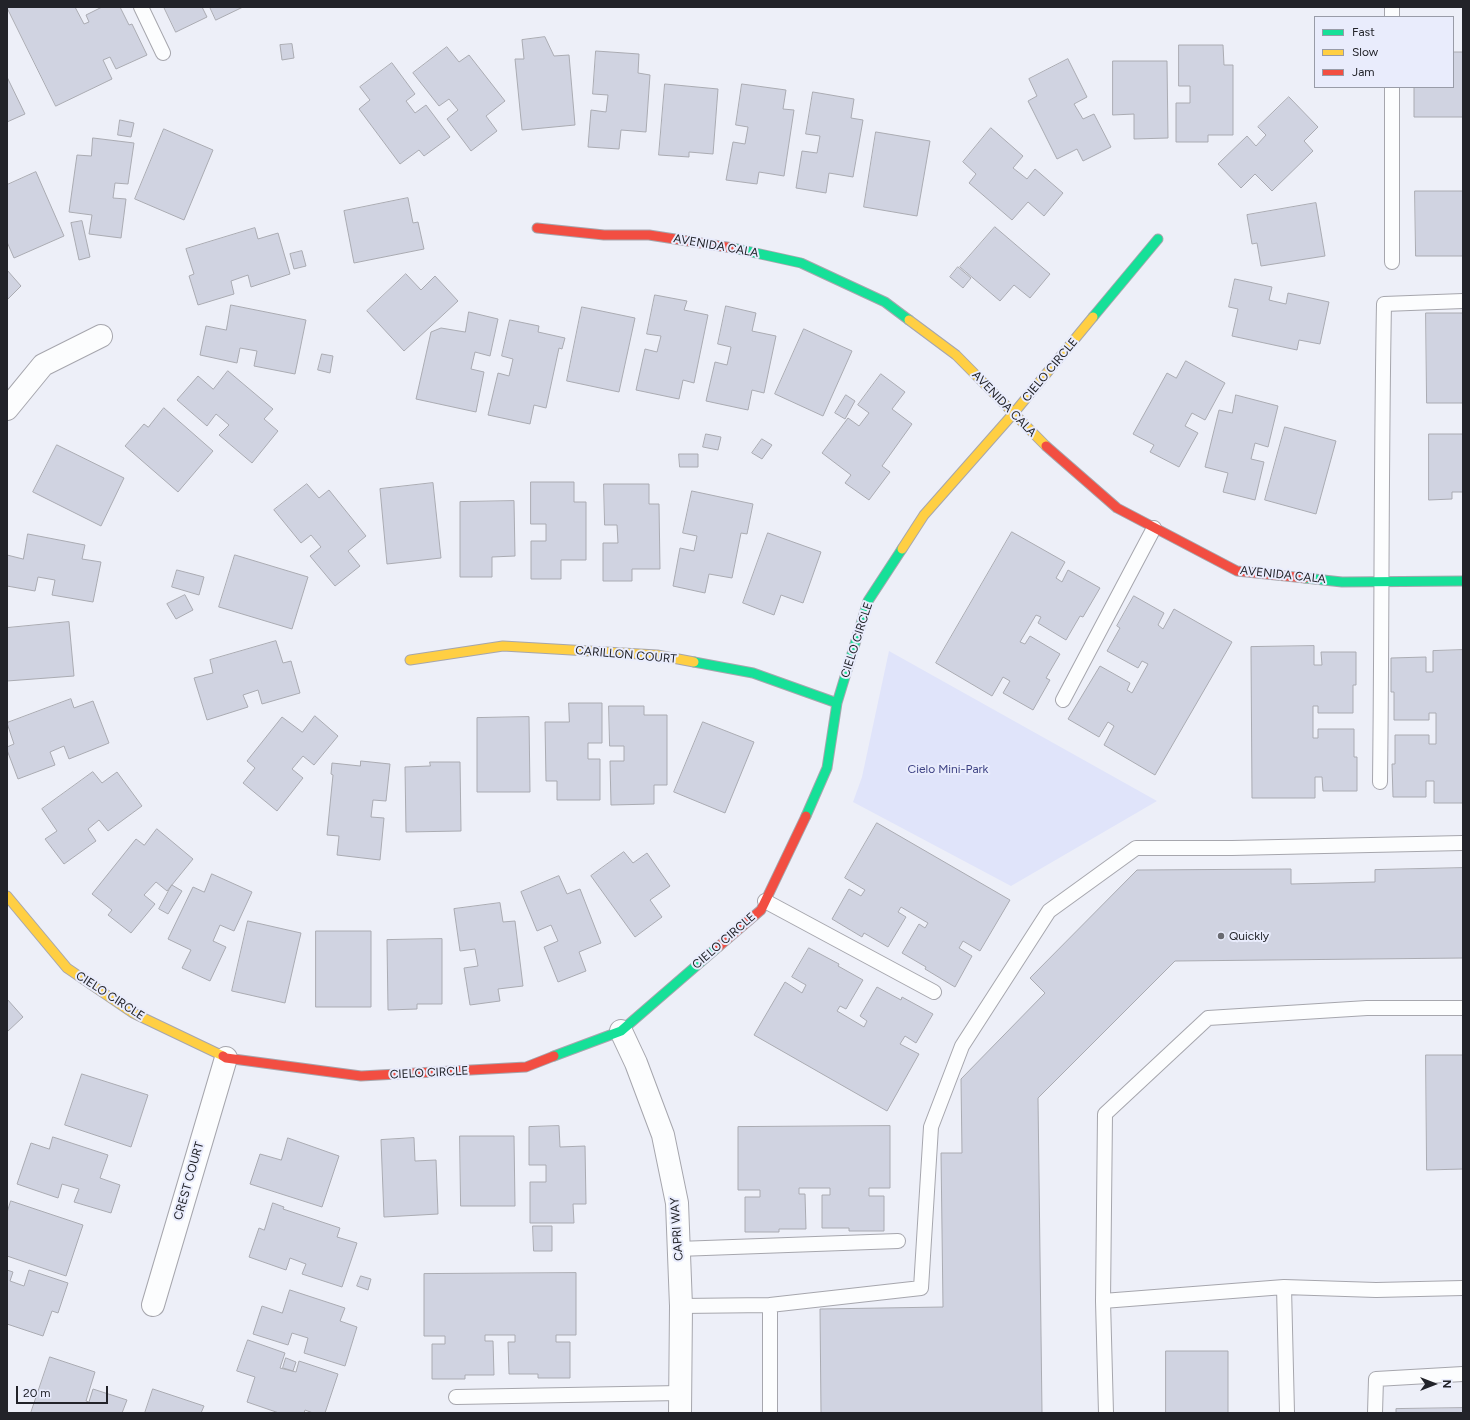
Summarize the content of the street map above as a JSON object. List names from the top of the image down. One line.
{"streets":{"street":["AVENIDA CALA","CIELO CIRCLE","CARILLON COURT","CREST COURT","CAPRI WAY"]},"crossings":[["AVENIDA CALA","CIELO CIRCLE"],["CIELO CIRCLE","CARILLON COURT"],["CIELO CIRCLE","CREST COURT"],["CIELO CIRCLE","CAPRI WAY"]],"parks":["Cielo Mini-Park"],"places":["Quickly"],"legend":["Fast","Slow","Jam"],"scale_bar":"20 m","north":"right"}
